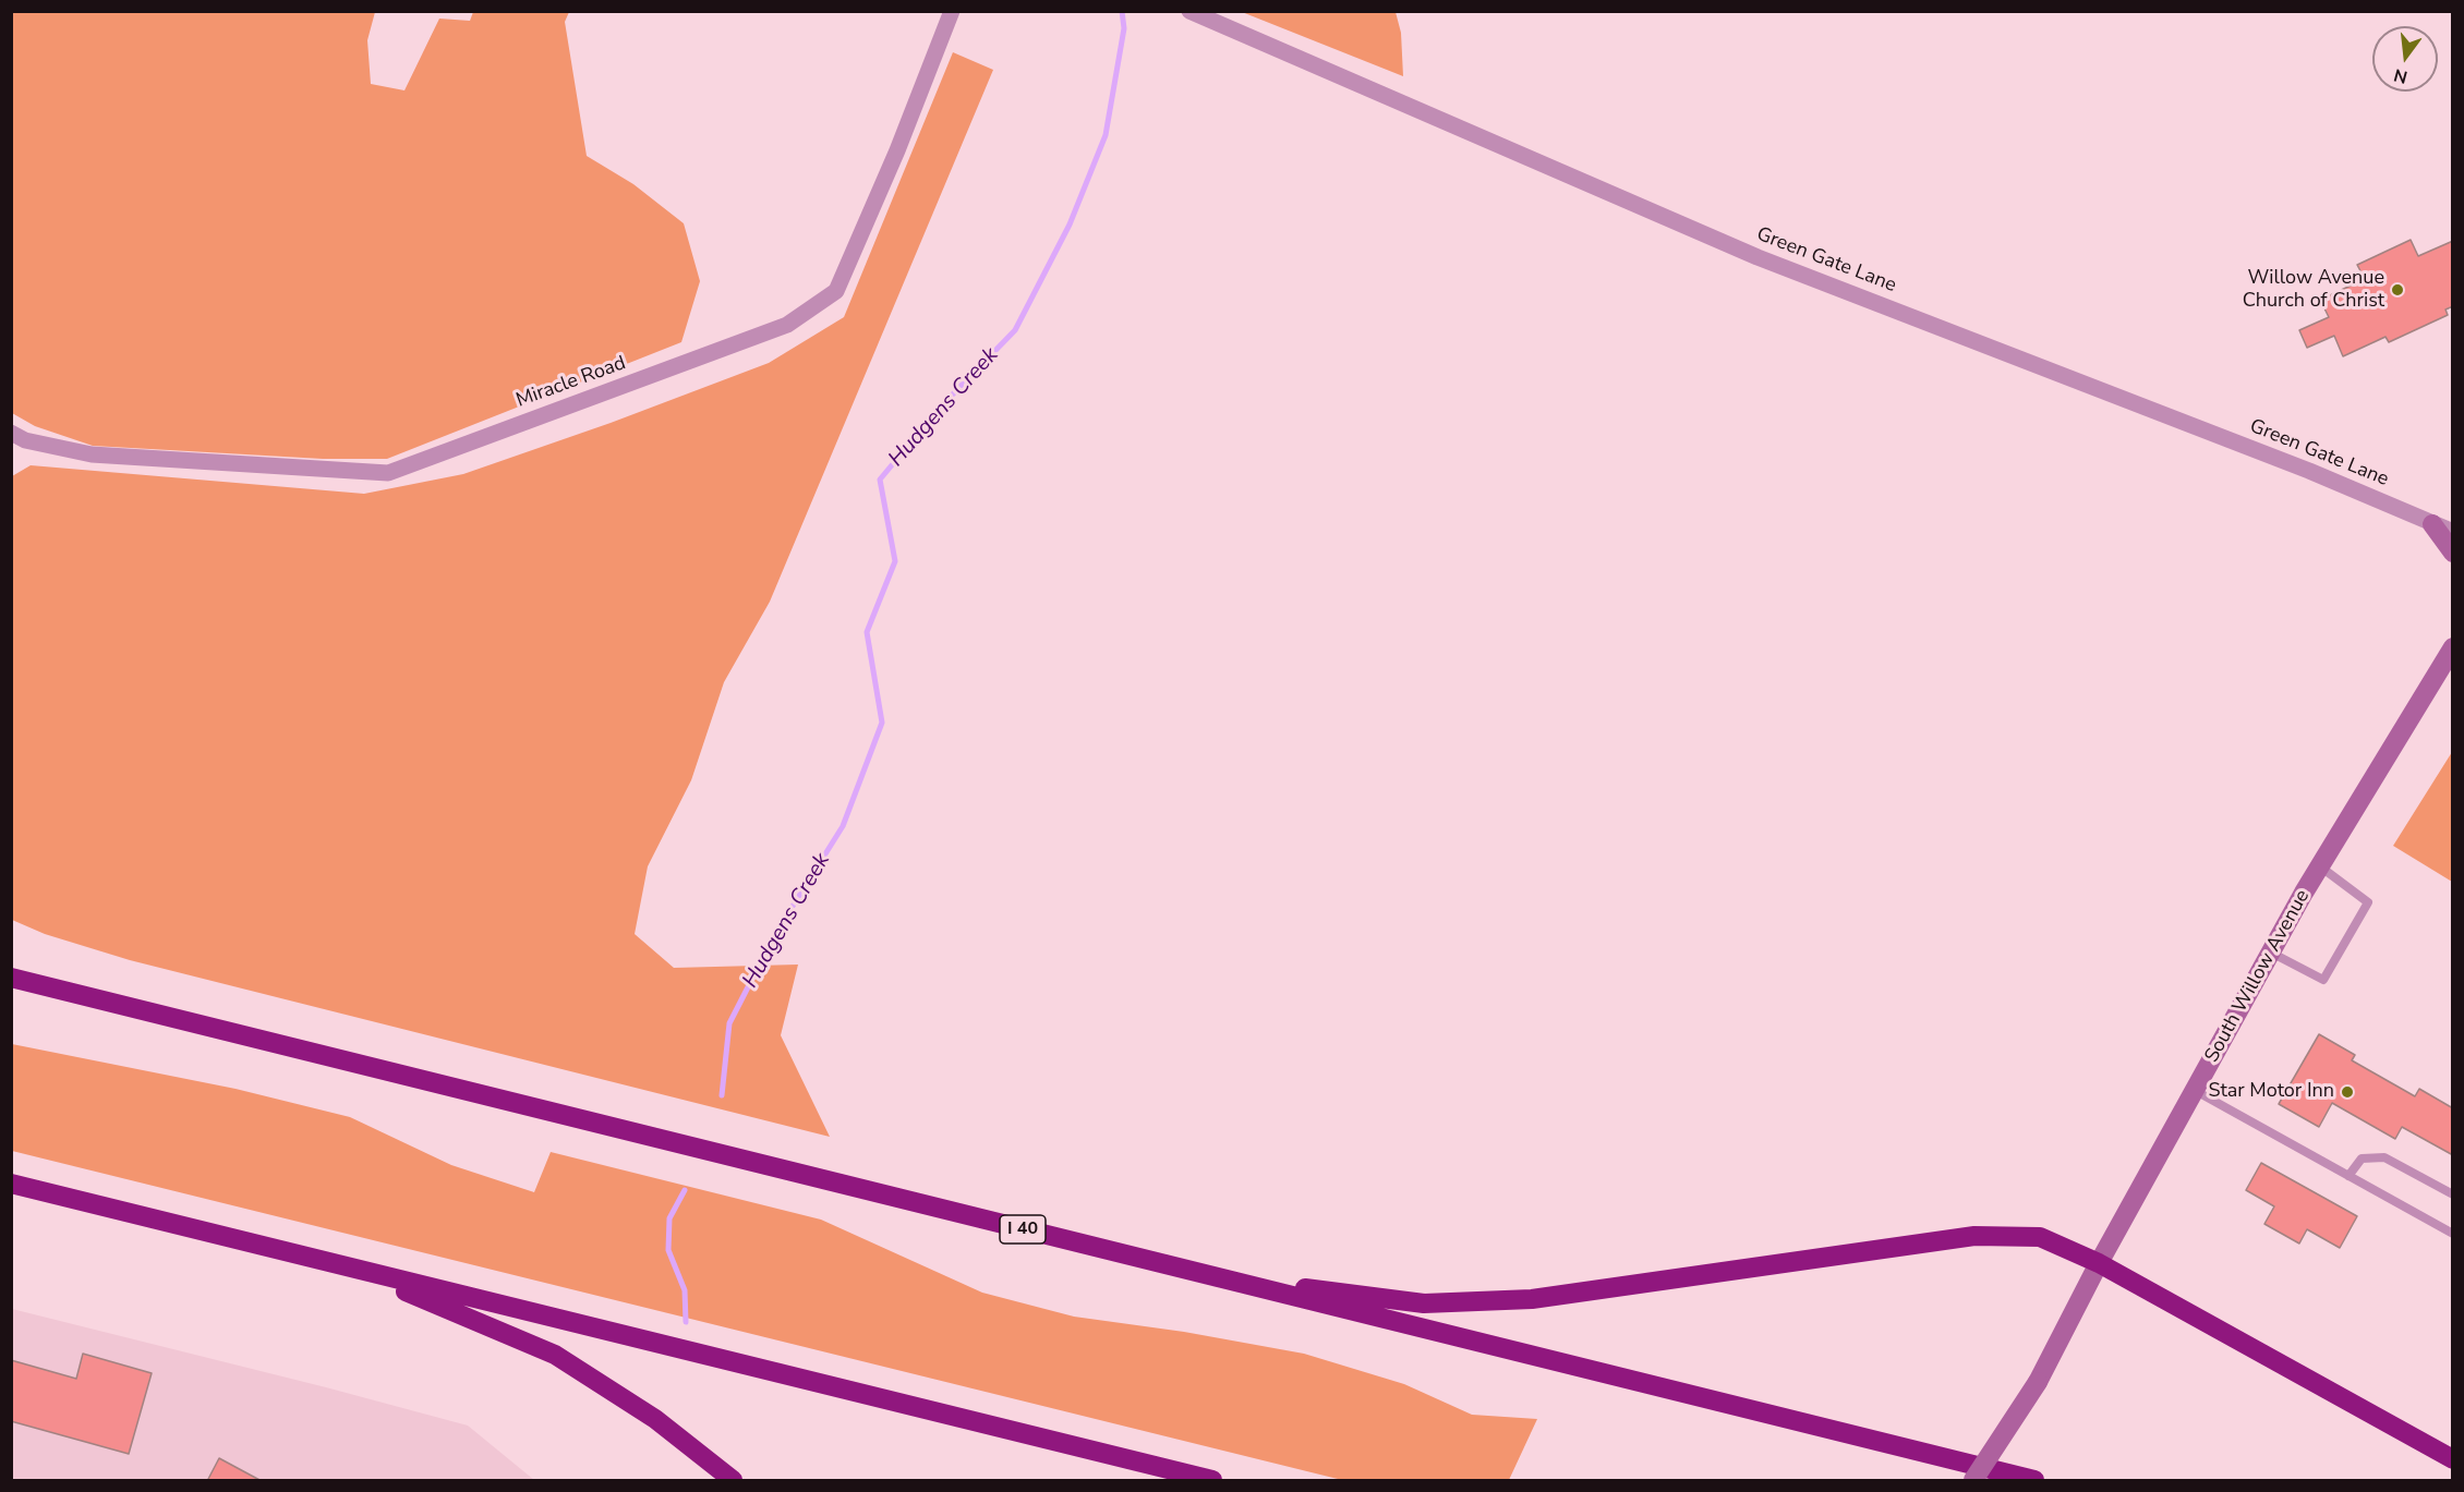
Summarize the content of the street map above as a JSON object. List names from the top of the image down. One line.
{"streets":{"highway":["I 40"],"main road":["South Willow Avenue"],"street":["Green Gate Lane","Miracle Road"]},"water":["Hudgens Creek"],"places":["Willow Avenue Church of Christ","Star Motor Inn"],"north":"bottom"}
